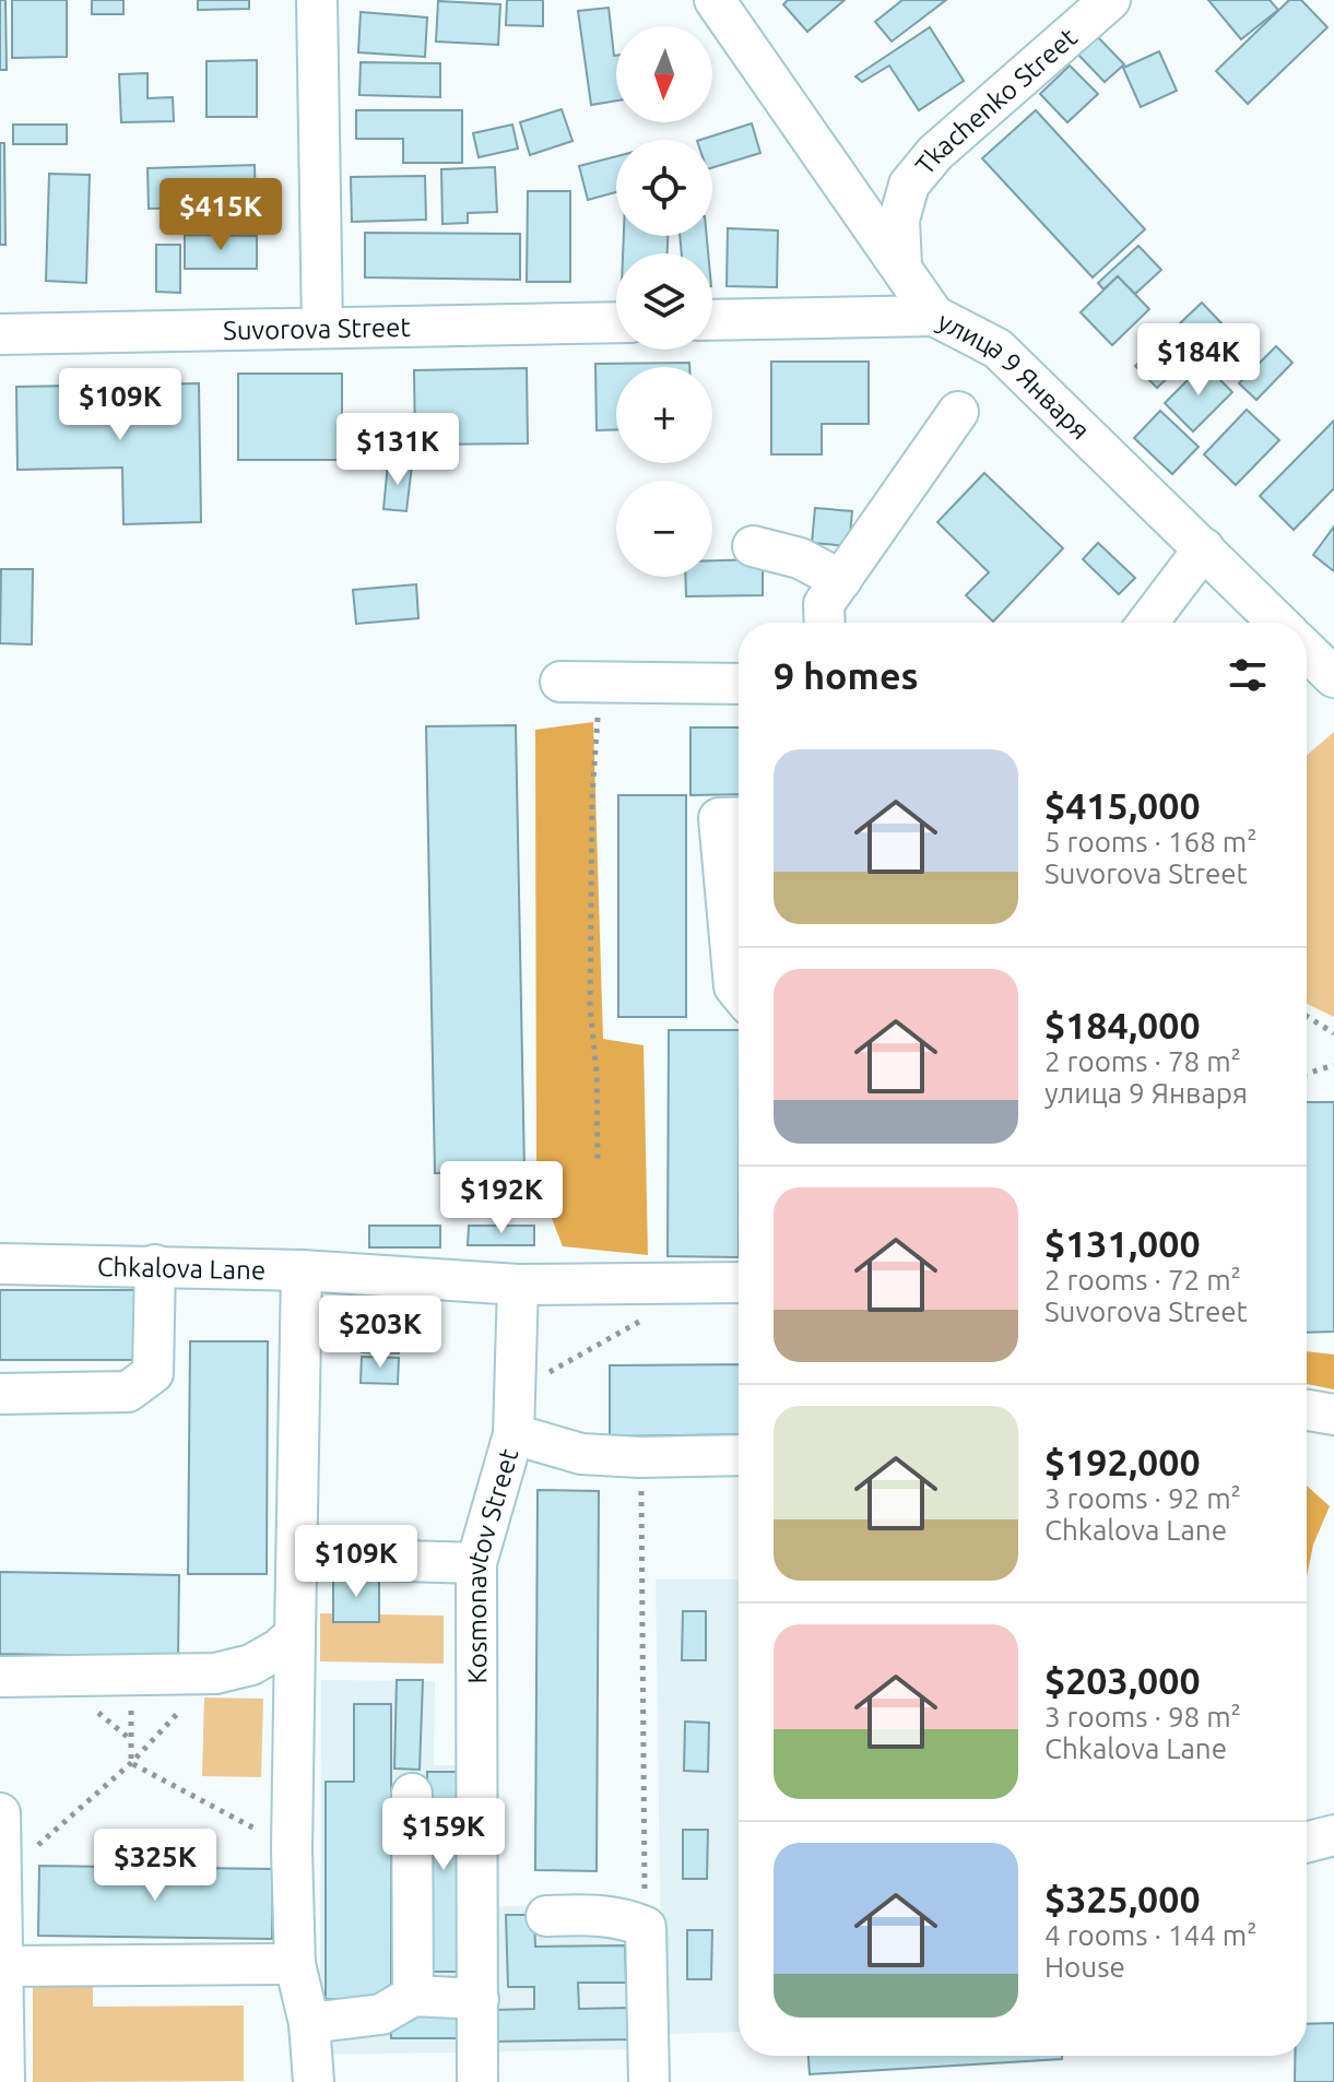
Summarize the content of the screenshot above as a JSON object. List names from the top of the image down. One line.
{"streets":{"street":["Tkachenko Street","Suvorova Street","улица 9 Января","Chkalova Lane","Kosmonavtov Street"]},"crossings":[["Tkachenko Street","улица 9 Января"],["Chkalova Lane","Kosmonavtov Street"]],"north":"bottom","page":{"map_buttons":["+","−"],"price":["$415K","$184K","$109K","$131K","$192K","$203K","$109K","$159K","$325K"],"heading":"9 homes","list":[{"name":"$415,000","note":"5 rooms · 168 m² · Suvorova Street"},{"name":"$184,000","note":"2 rooms · 78 m² · улица 9 Января"},{"name":"$131,000","note":"2 rooms · 72 m² · Suvorova Street"},{"name":"$192,000","note":"3 rooms · 92 m² · Chkalova Lane"},{"name":"$203,000","note":"3 rooms · 98 m² · Chkalova Lane"},{"name":"$325,000","note":"4 rooms · 144 m² · House"}]}}
